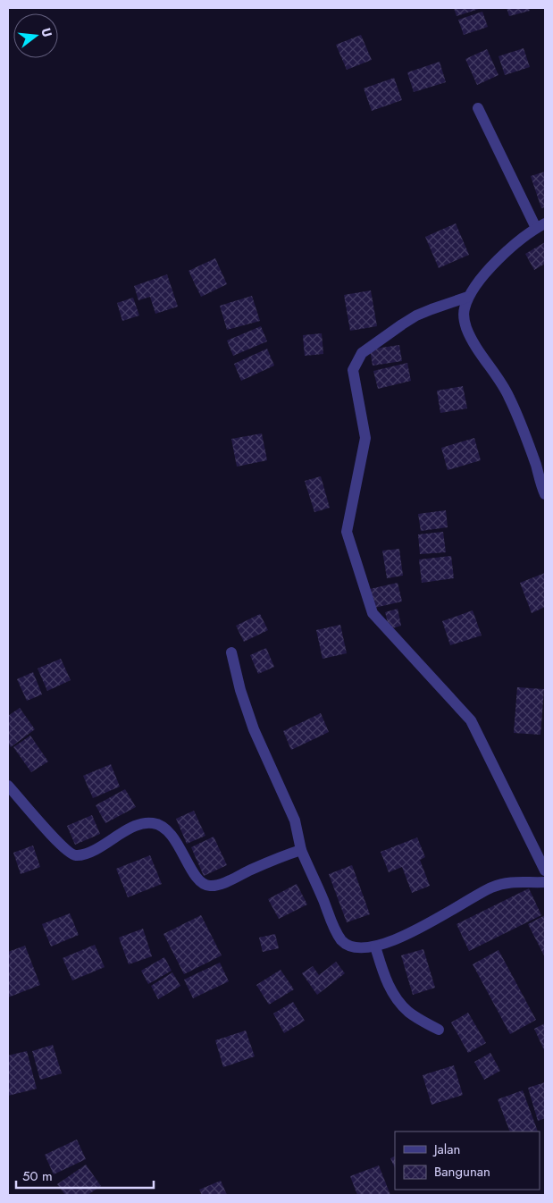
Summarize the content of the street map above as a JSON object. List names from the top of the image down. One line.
{"legend":["Jalan","Bangunan"],"scale_bar":"50 m","north":"right"}
